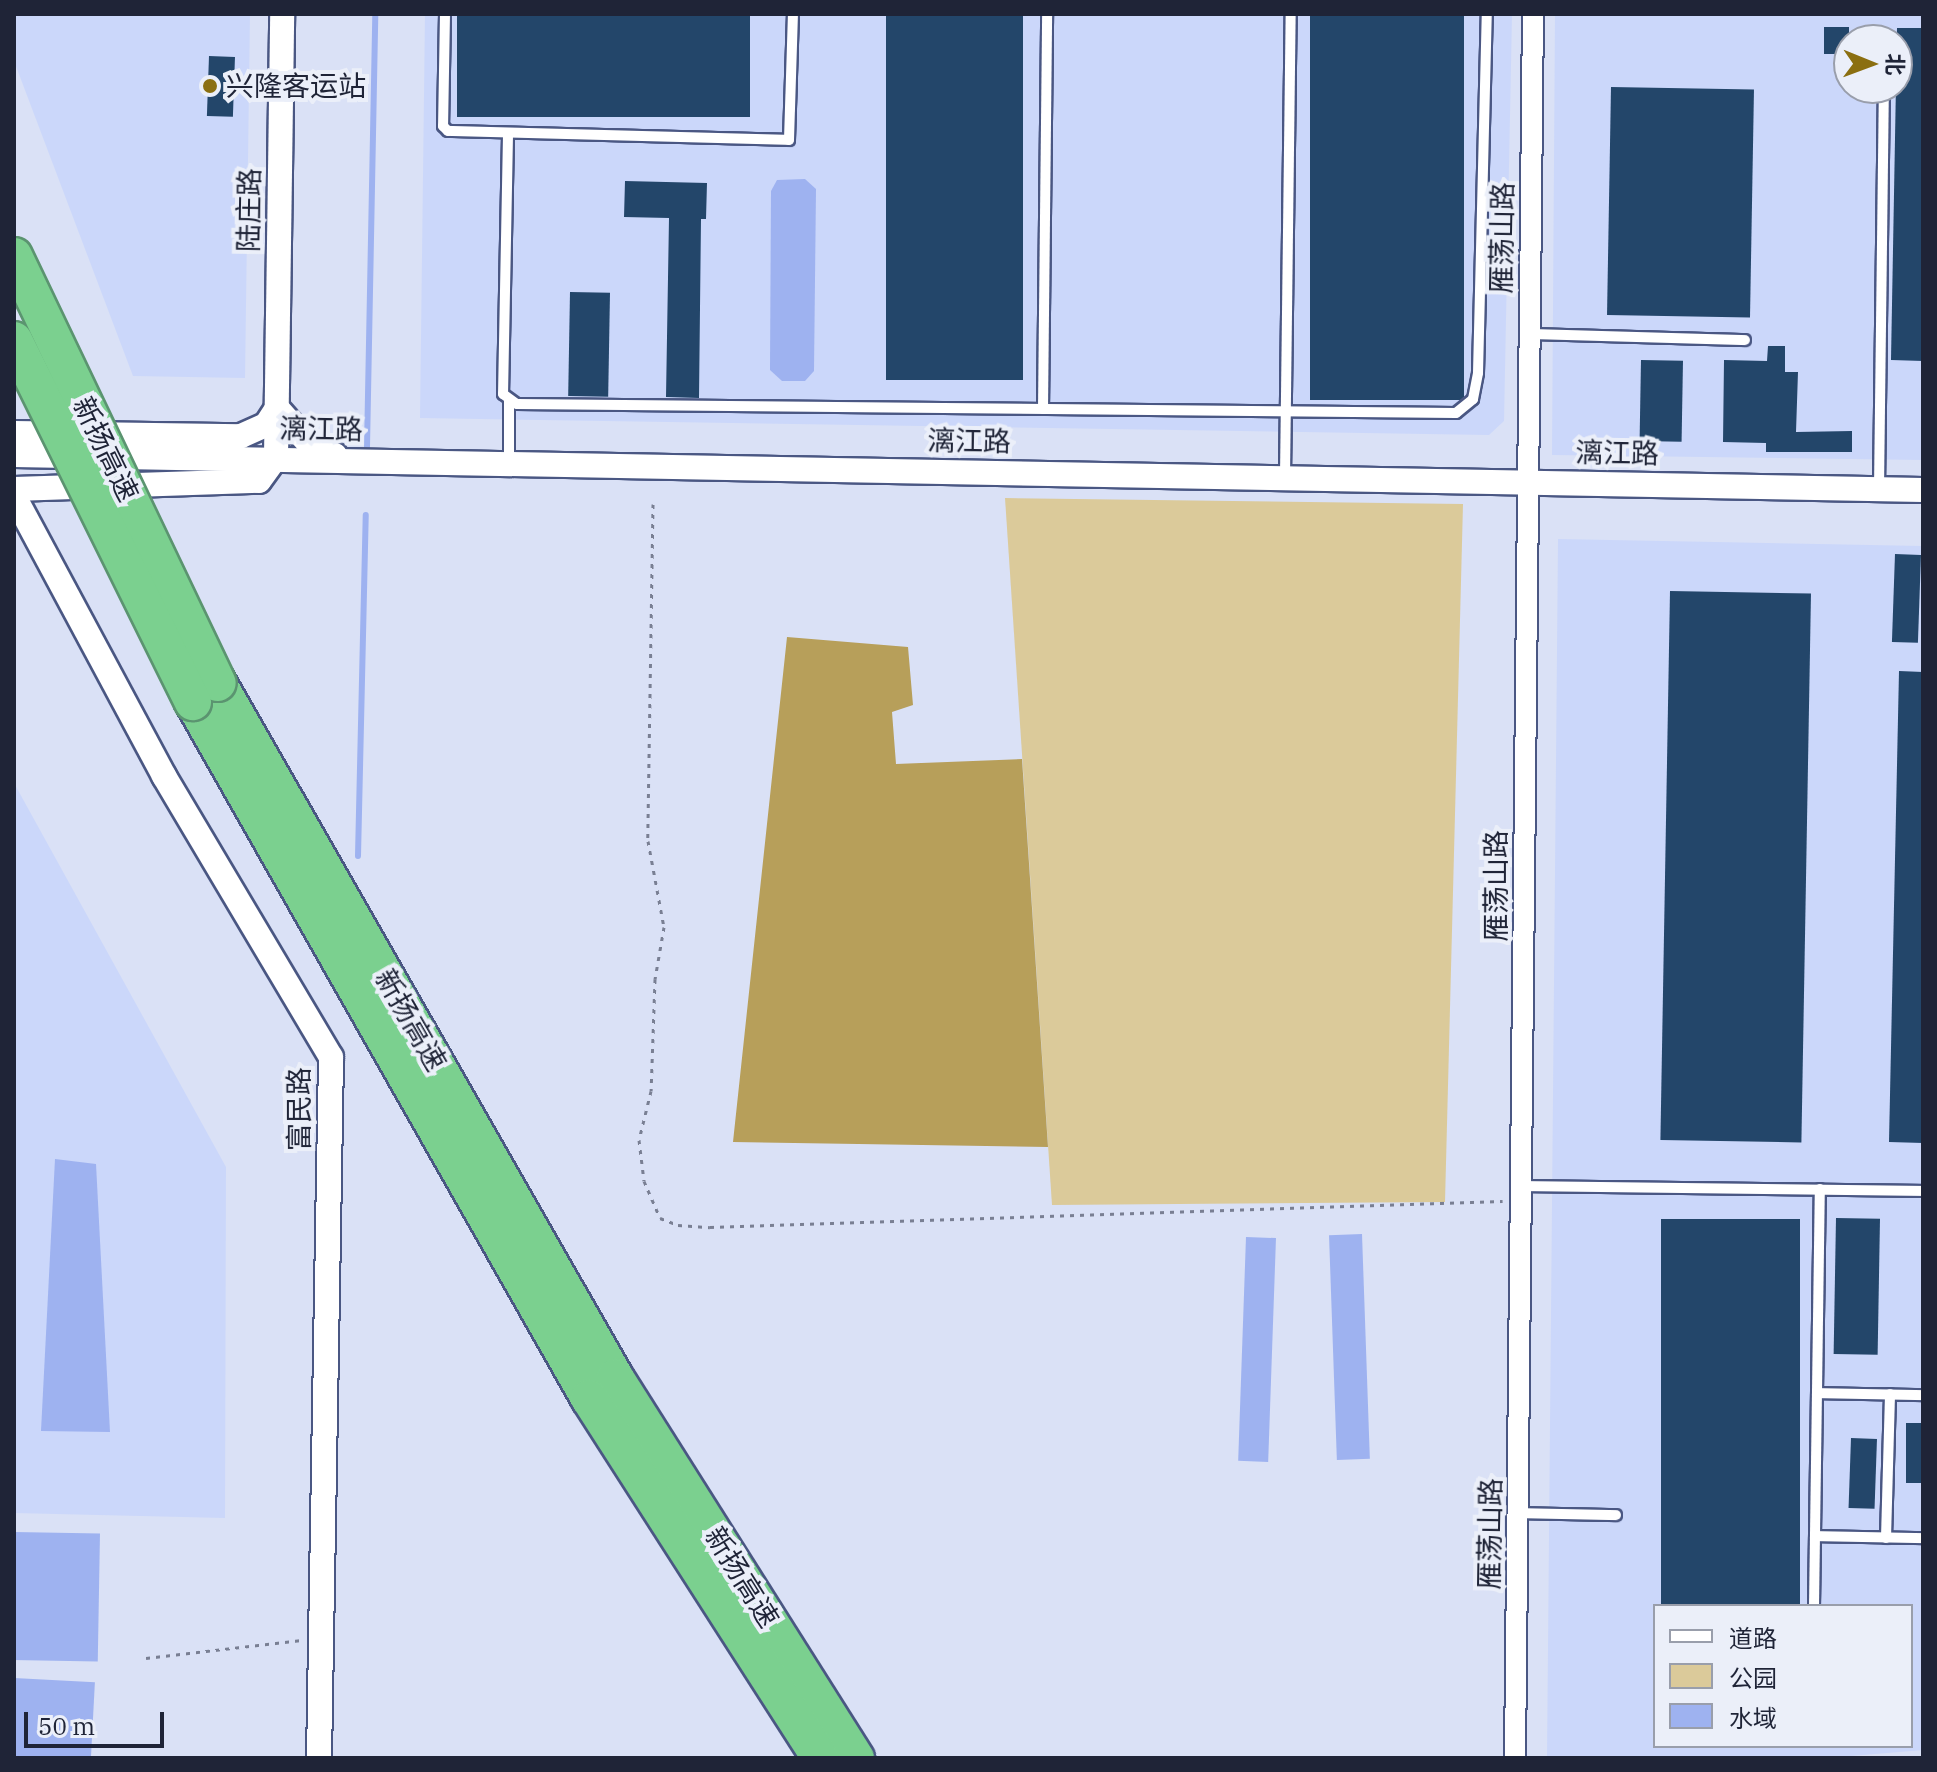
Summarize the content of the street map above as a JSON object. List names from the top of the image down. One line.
{"streets":{"highway":["新扬高速"],"street":["陆庄路","雁荡山路","漓江路","富民路"]},"crossings":[["陆庄路","漓江路"],["雁荡山路","漓江路"]],"places":["兴隆客运站"],"legend":["道路","公园","水域"],"scale_bar":"50 m","north":"right"}
